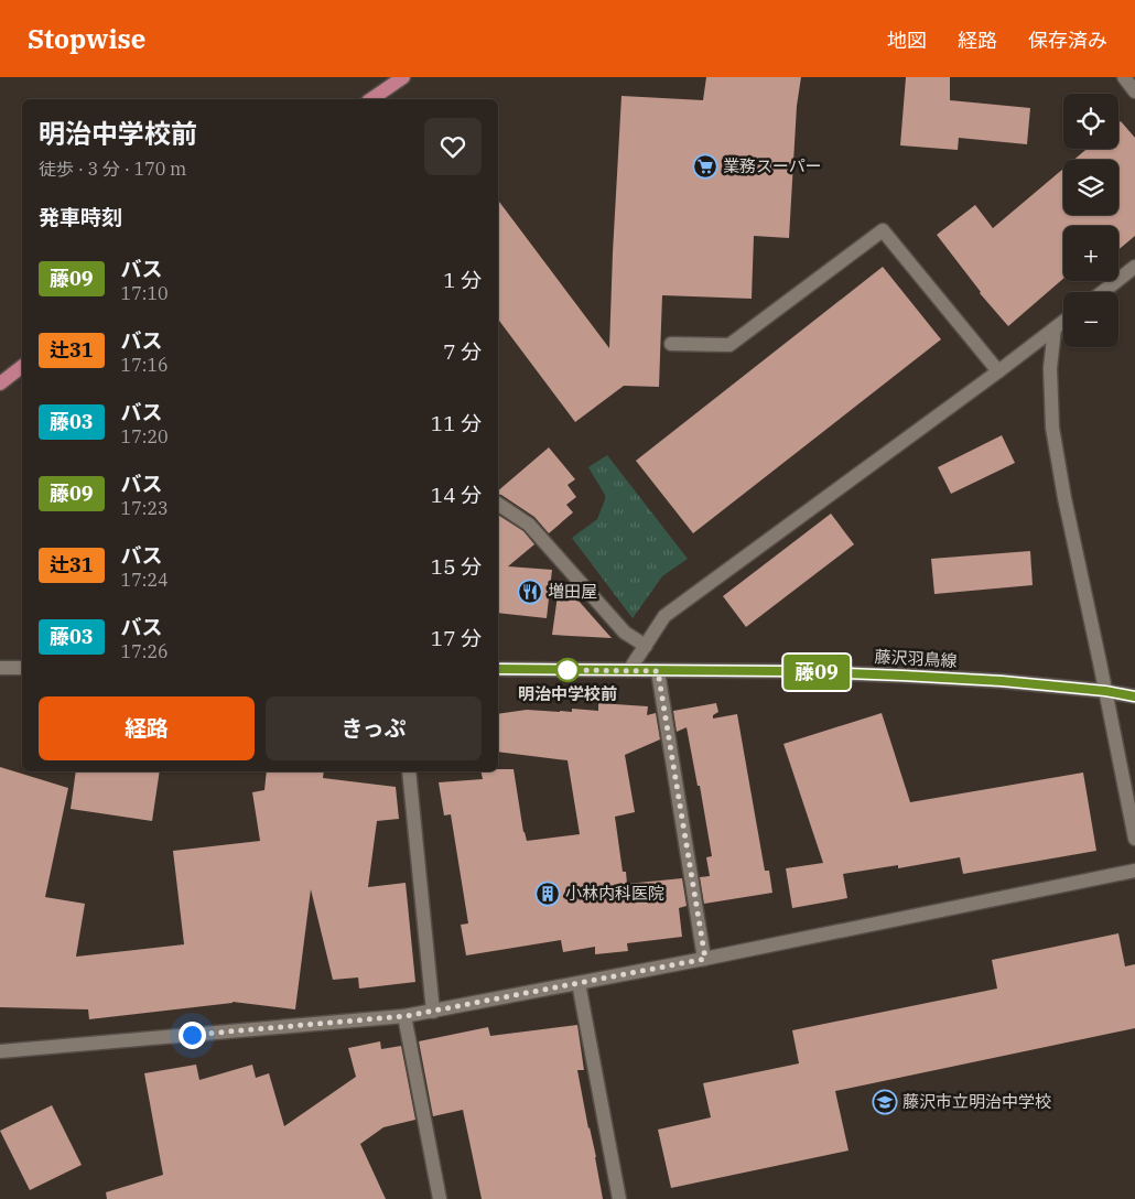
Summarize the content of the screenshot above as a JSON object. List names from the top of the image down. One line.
{"streets":{"street":["藤沢羽鳥線"]},"places":{"supermarket":["業務スーパー"],"restaurant":["増田屋"],"other":["明治中学校前"],"building":["小林内科医院"],"school or university":["藤沢市立明治中学校"]},"lines":["bus line 藤09"],"page":{"header":"Stopwise","nav":["地図","経路","保存済み"],"on_map":"藤09","map_buttons":["+","−"],"heading":[["明治中学校前","徒歩 · 3 分 · 170 m"],"発車時刻"],"list":[{"mark":"藤09","name":"バス","note":"17:10","value":"1 分"},{"mark":"辻31","name":"バス","note":"17:16","value":"7 分"},{"mark":"藤03","name":"バス","note":"17:20","value":"11 分"},{"mark":"藤09","name":"バス","note":"17:23","value":"14 分"},{"mark":"辻31","name":"バス","note":"17:24","value":"15 分"},{"mark":"藤03","name":"バス","note":"17:26","value":"17 分"}],"buttons":["経路","きっぷ"]}}
